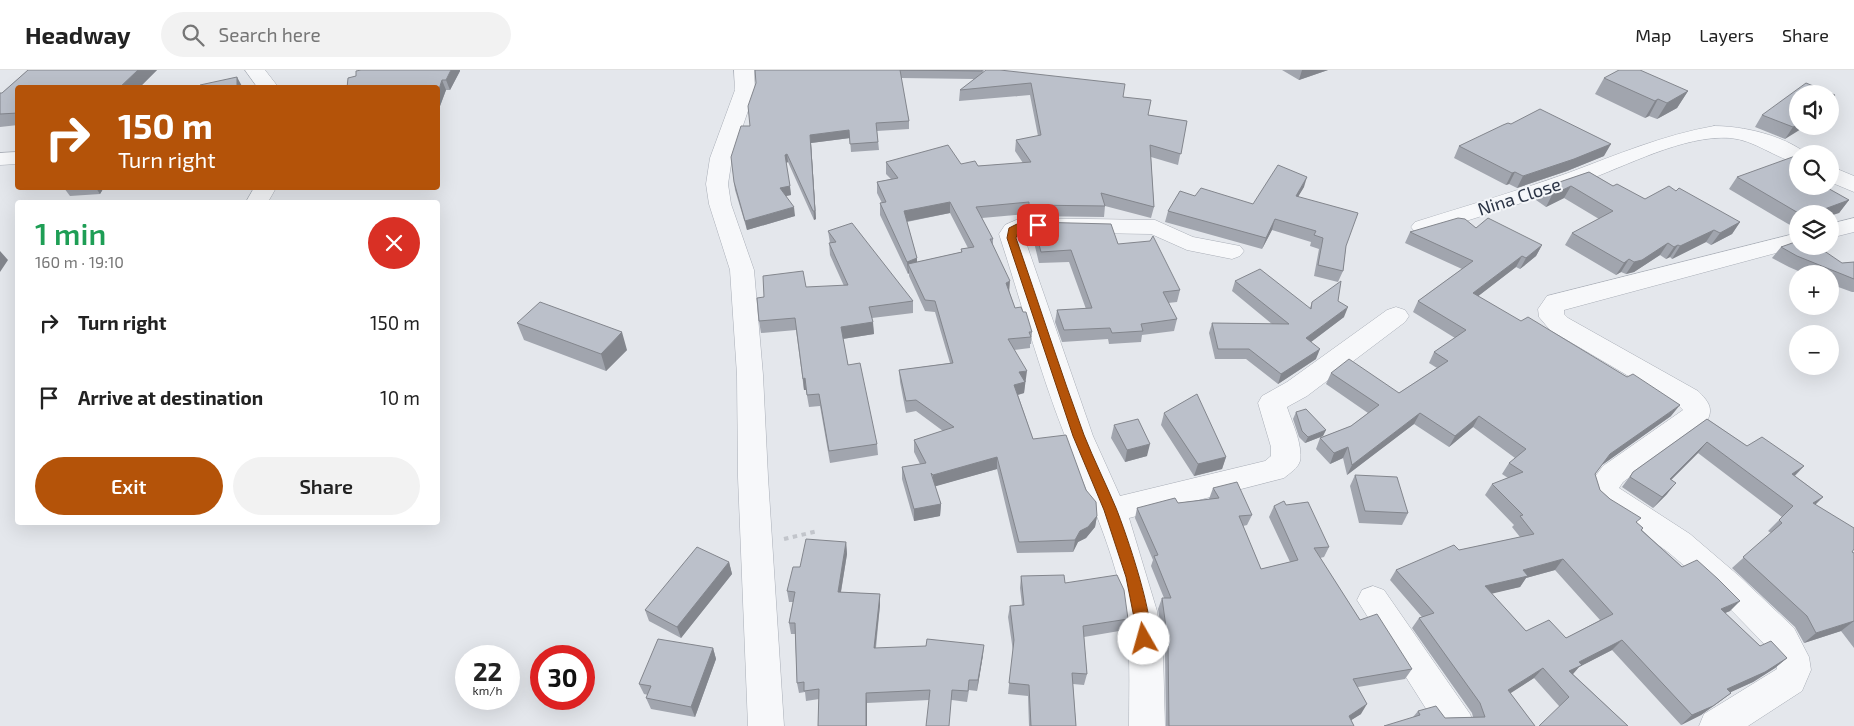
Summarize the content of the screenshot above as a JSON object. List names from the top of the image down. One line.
{"streets":{"street":["Nina Close"]},"page":{"header":"Headway","search":"Search here","nav":["Map","Layers","Share"],"map_buttons":["+","−"],"turn":["150 m","Turn right"],"heading":["1 min","160 m · 19:10"],"list":[{"name":"Turn right","value":"150 m"},{"name":"Arrive at destination","value":"10 m"}],"buttons":["Exit","Share"],"speed":"22 km/h","limit":"30"}}
